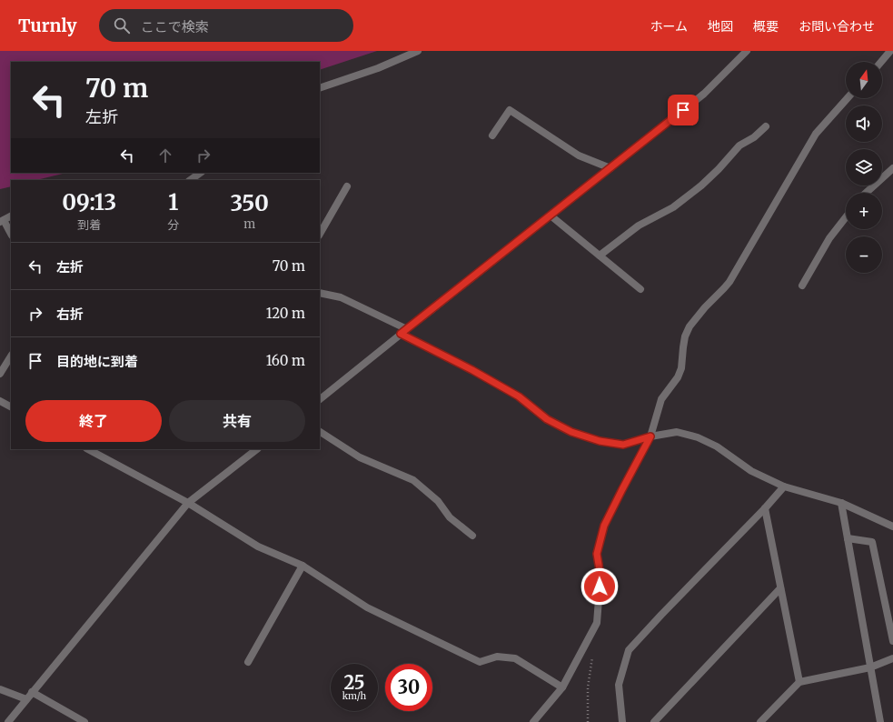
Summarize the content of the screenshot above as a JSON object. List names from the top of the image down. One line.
{"north":"top","page":{"header":"Turnly","search":"ここで検索","nav":["ホーム","地図","概要","お問い合わせ"],"map_buttons":["+","−"],"turn":["70 m","左折"],"eta":["09:13","到着","1","分","350","m"],"list":[{"name":"左折","value":"70 m"},{"name":"右折","value":"120 m"},{"name":"目的地に到着","value":"160 m"}],"buttons":["終了","共有"],"speed":"25 km/h","limit":"30"}}
